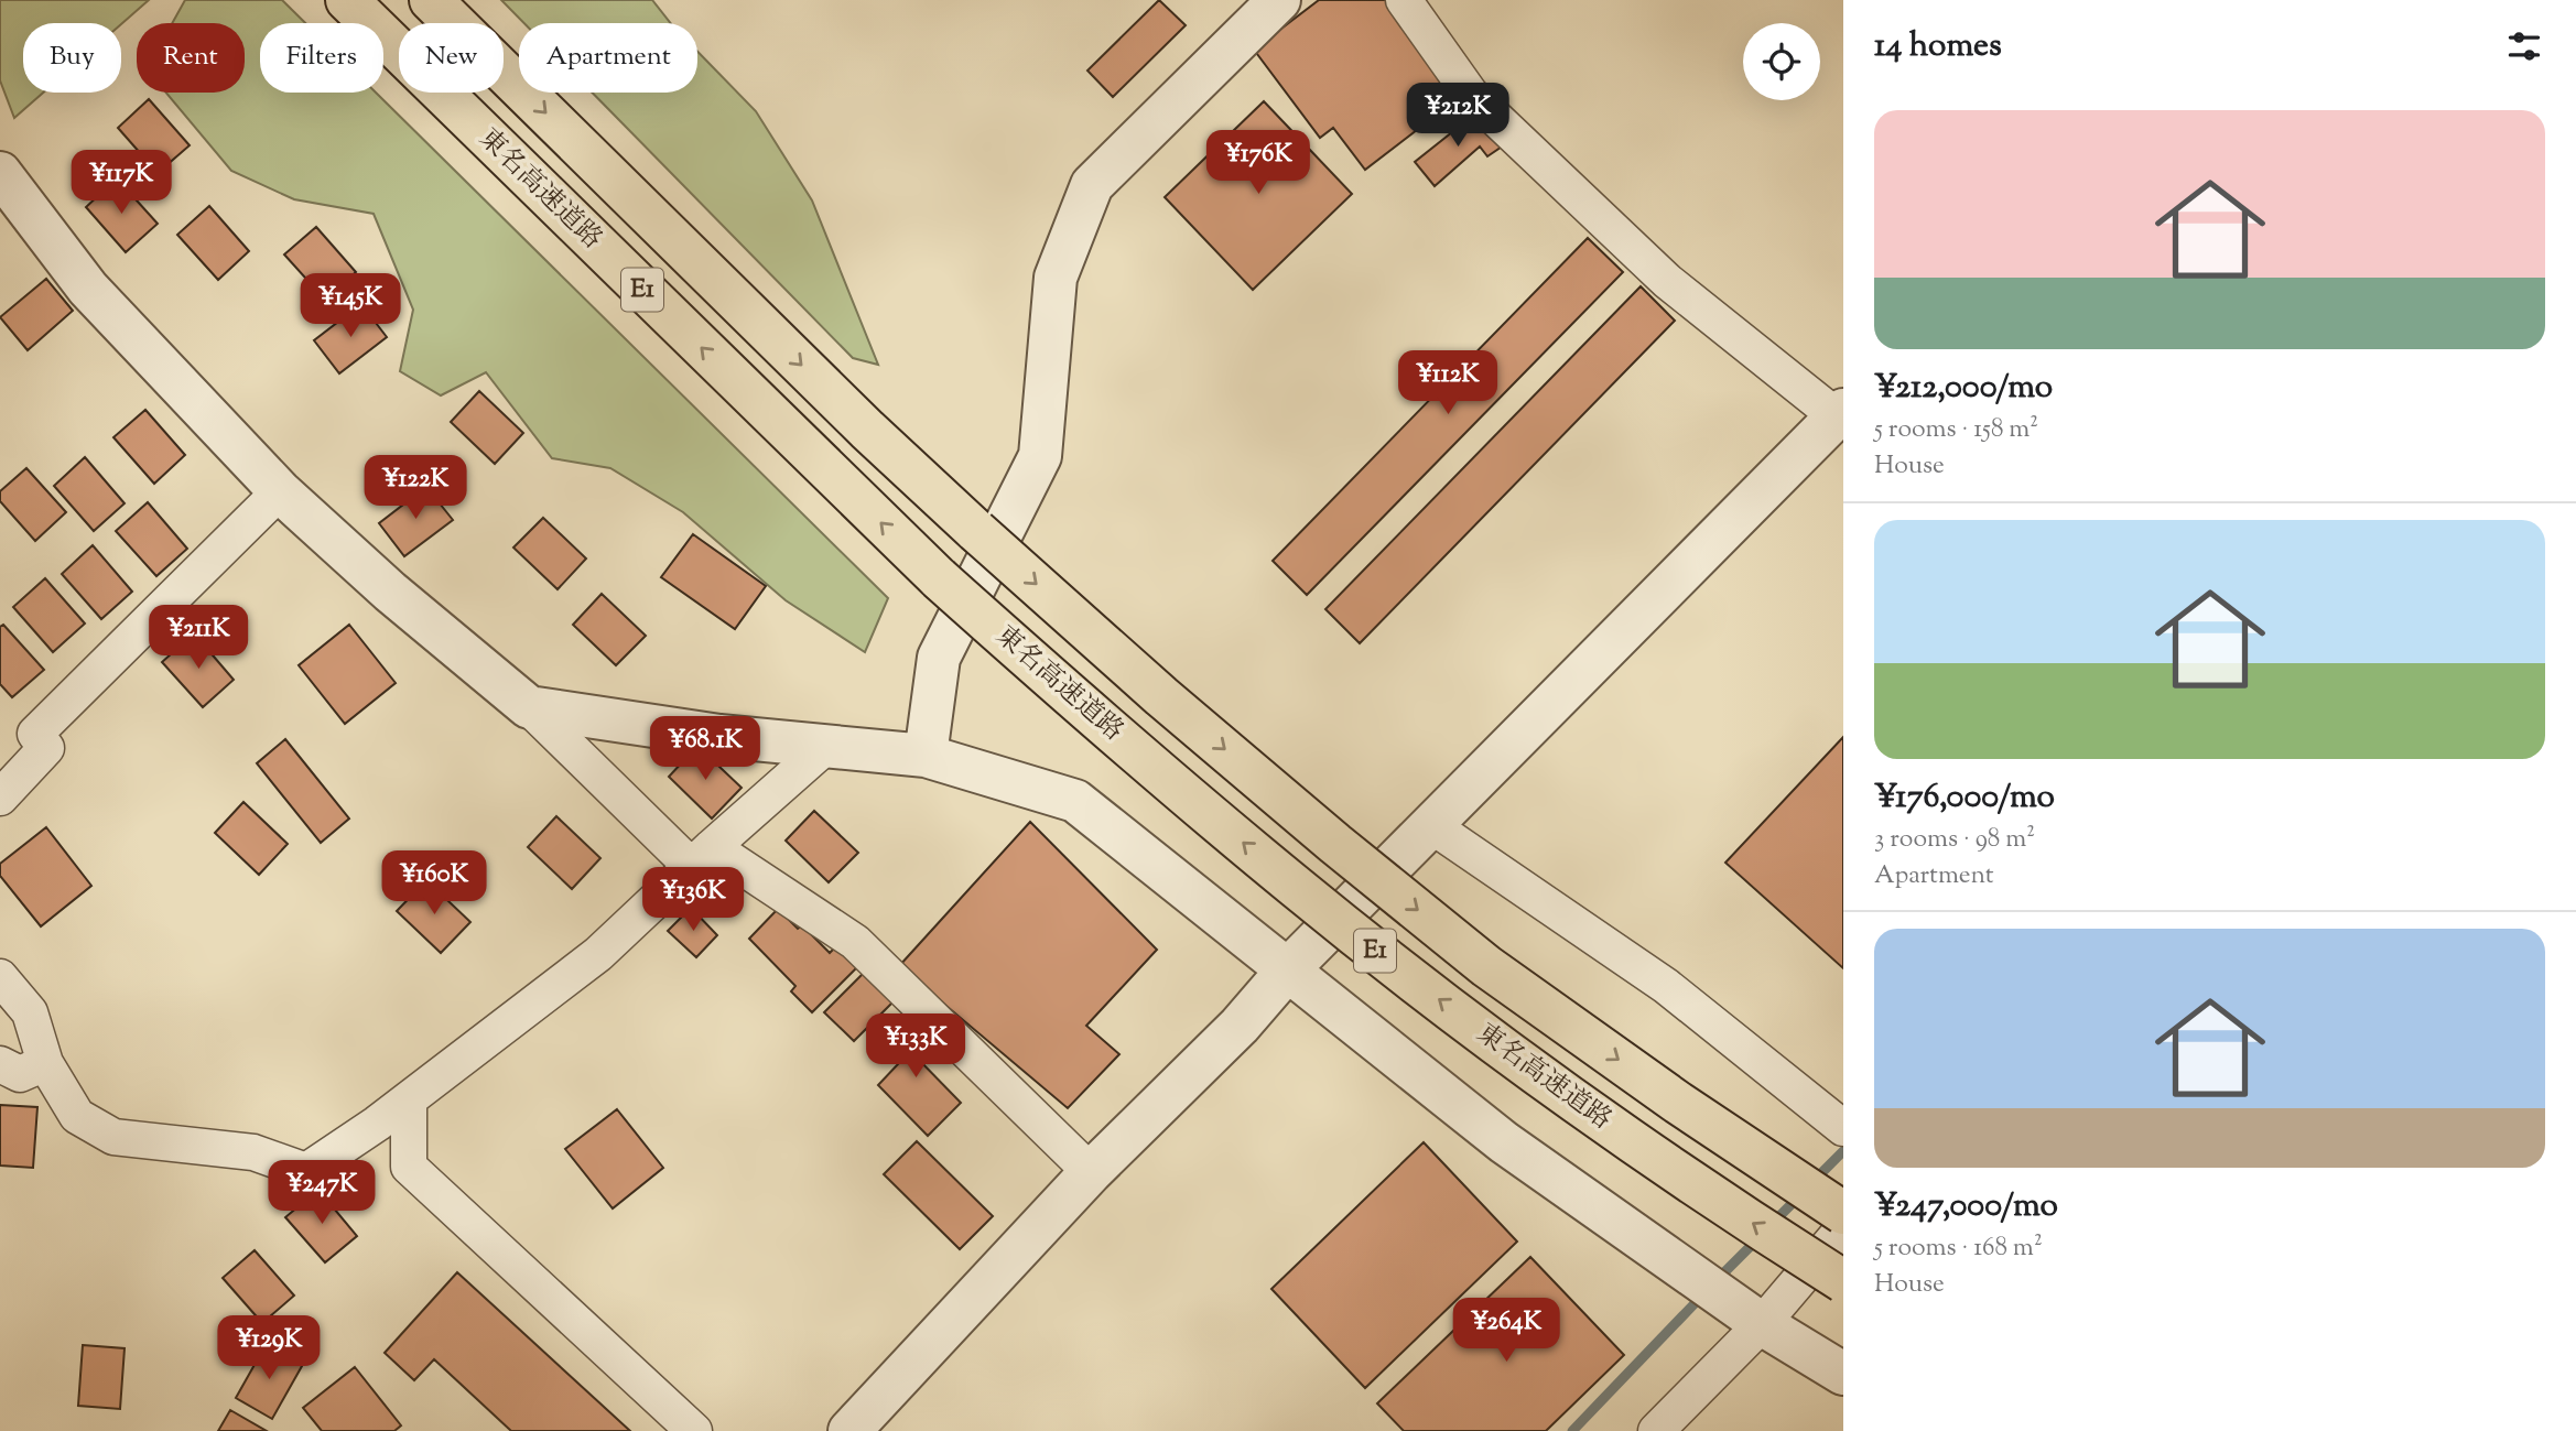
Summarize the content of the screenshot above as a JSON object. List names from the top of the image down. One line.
{"streets":{"highway":["東名高速道路","E1"]},"page":{"heading":"14 homes","chip":["Buy","Rent","Filters","New","Apartment"],"price":["¥212K","¥176K","¥117K","¥145K","¥112K","¥122K","¥211K","¥68.1K","¥160K","¥136K","¥133K","¥247K","¥264K","¥129K"],"list":[{"name":"¥212,000/mo","note":"5 rooms · 158 m² · House"},{"name":"¥176,000/mo","note":"3 rooms · 98 m² · Apartment"},{"name":"¥247,000/mo","note":"5 rooms · 168 m² · House"}]}}
